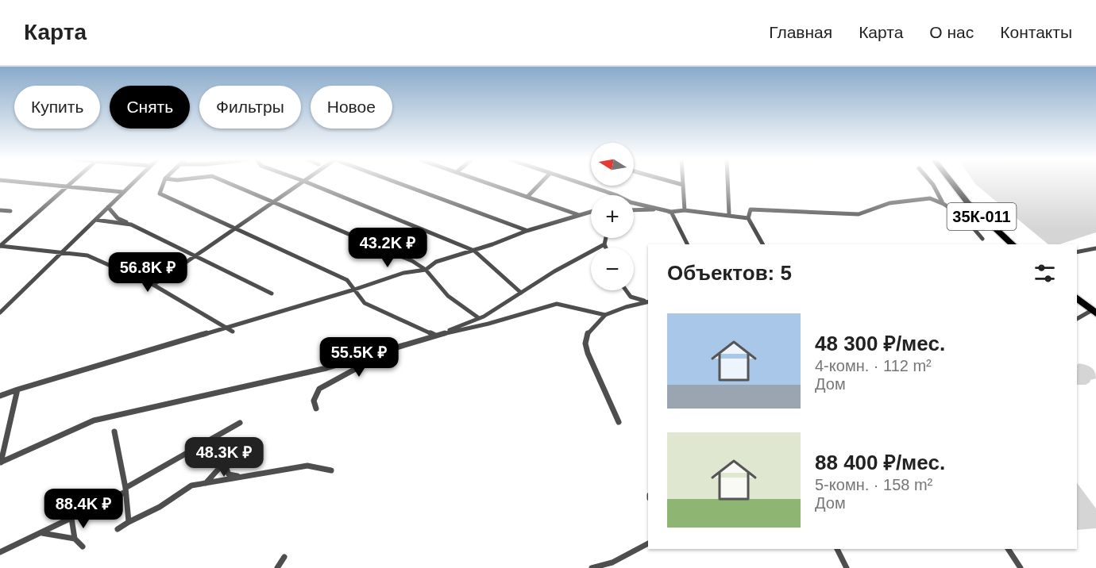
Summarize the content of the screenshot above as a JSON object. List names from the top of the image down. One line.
{"streets":{"main road":["35К-011"]},"north":"left","page":{"header":"Карта","nav":["Главная","Карта","О нас","Контакты"],"chip":["Купить","Снять","Фильтры","Новое"],"map_buttons":["+","−"],"price":["43.2K ₽","56.8K ₽","55.5K ₽","48.3K ₽","88.4K ₽"],"heading":"Объектов: 5","list":[{"name":"48 300 ₽/мес.","note":"4-комн. · 112 m² · Дом"},{"name":"88 400 ₽/мес.","note":"5-комн. · 158 m² · Дом"}]}}
